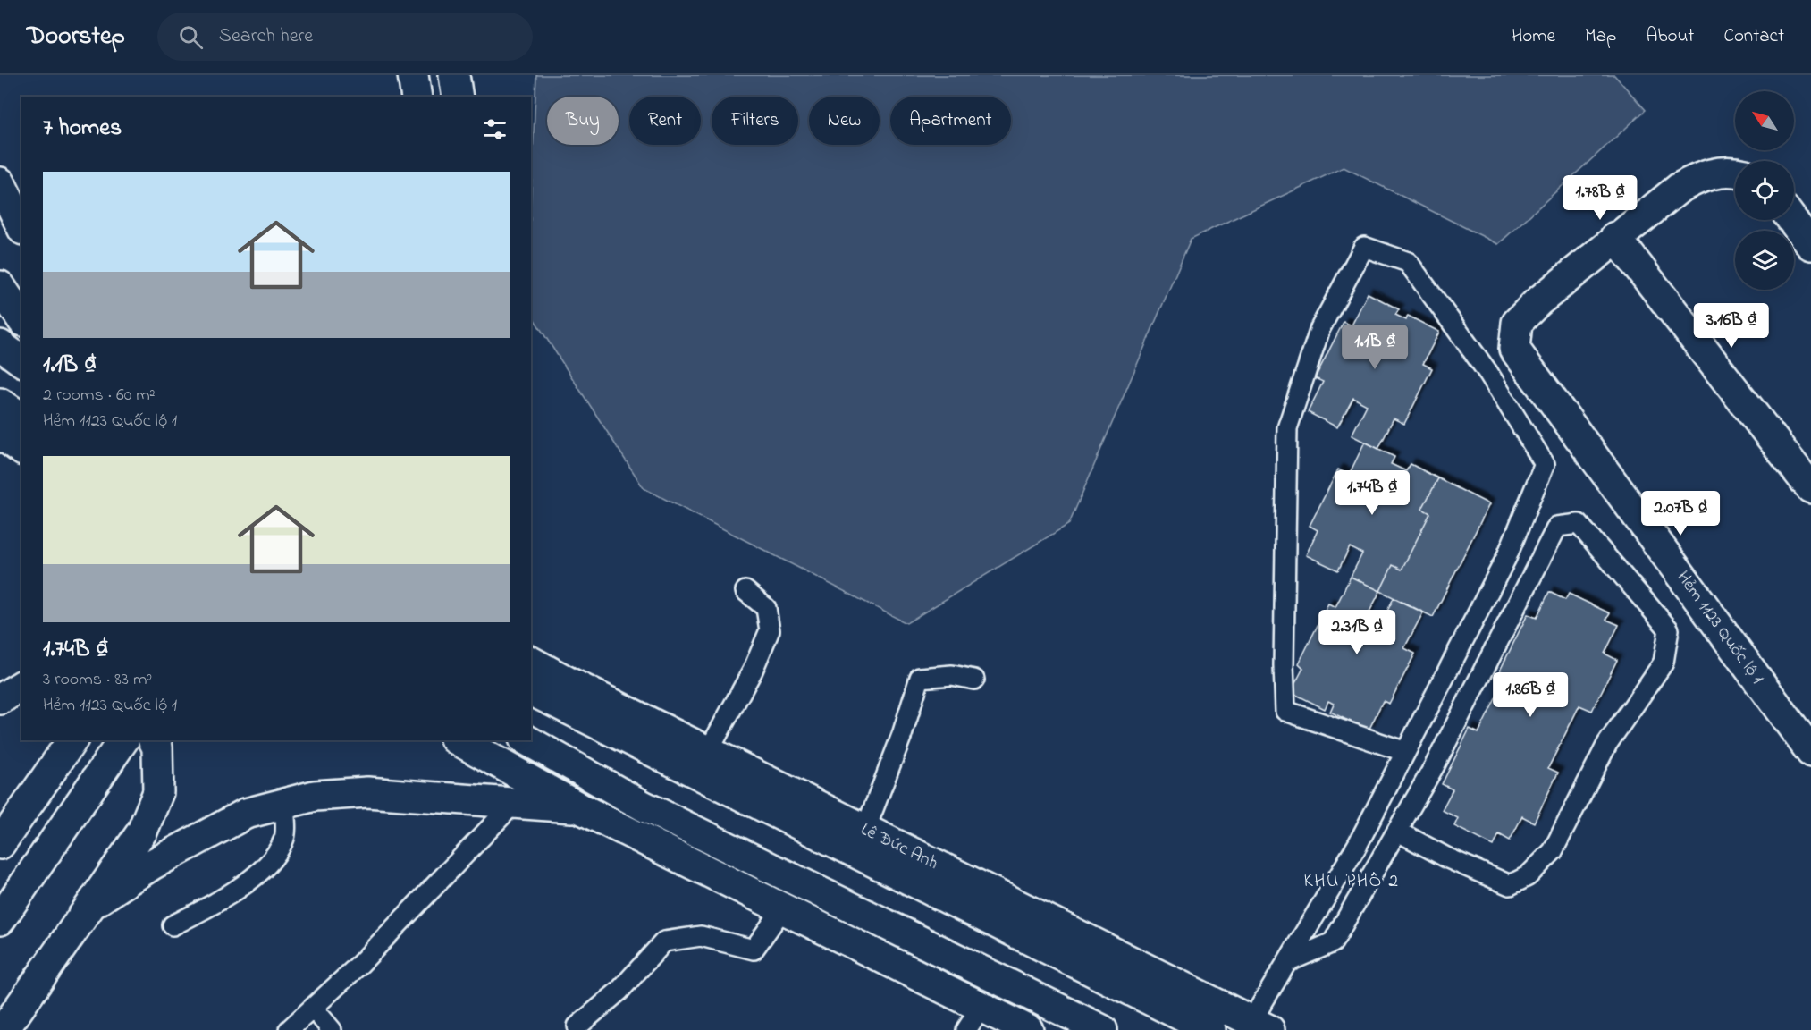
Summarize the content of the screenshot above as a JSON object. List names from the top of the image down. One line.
{"streets":{"main road":["Hẻm 1123 Quốc lộ 1","Lê Đức Anh"]},"districts":["KHU PHỐ 2"],"north":"top left","page":{"header":"Doorstep","search":"Search here","nav":["Home","Map","About","Contact"],"chip":["Buy","Rent","Filters","New","Apartment"],"heading":"7 homes","list":[{"name":"1.1B ₫","note":"2 rooms · 60 m² · Hẻm 1123 Quốc lộ 1"},{"name":"1.74B ₫","note":"3 rooms · 83 m² · Hẻm 1123 Quốc lộ 1"}],"price":["1.78B ₫","3.16B ₫","1.1B ₫","1.74B ₫","2.07B ₫","2.31B ₫","1.86B ₫"]}}
